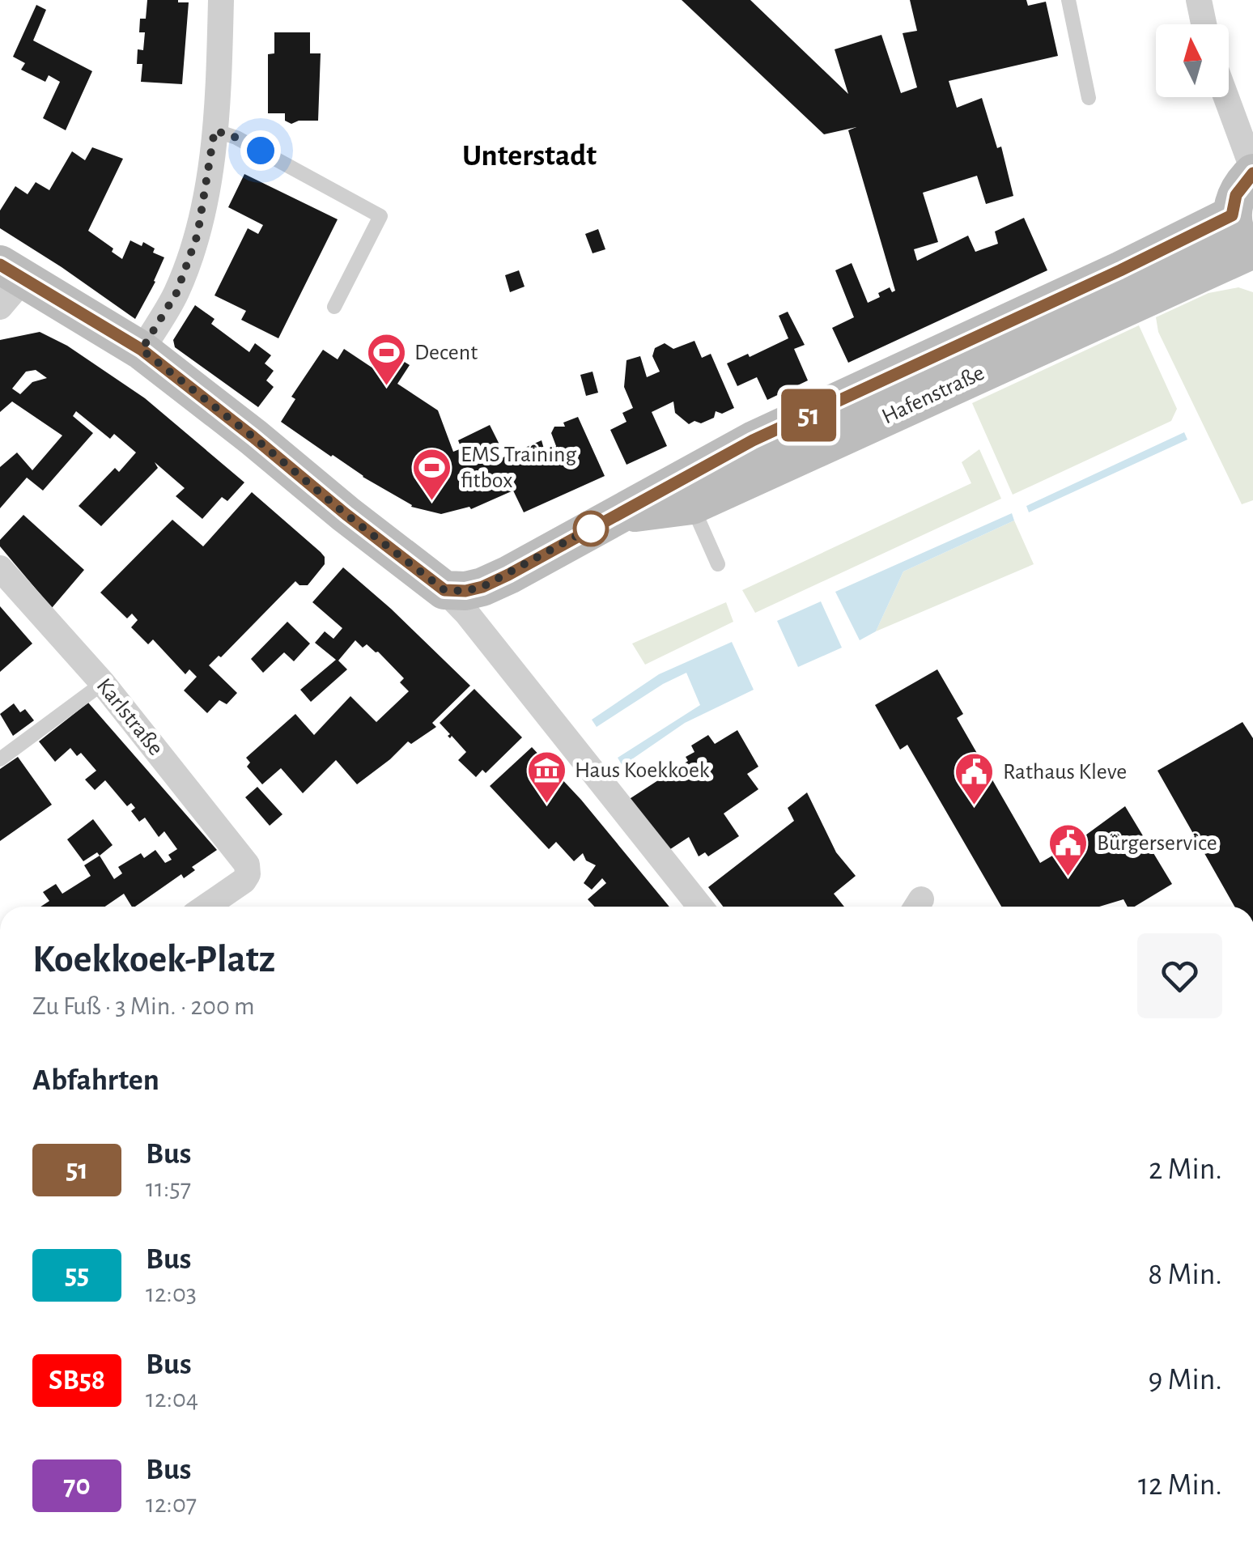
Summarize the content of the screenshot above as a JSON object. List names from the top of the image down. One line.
{"streets":{"street":["Hafenstraße","Karlstraße"]},"districts":["Unterstadt"],"places":{"sports":["Decent","EMS Training fitbox"],"museum":["Haus Koekkoek"],"public building":["Rathaus Kleve","Bürgerservice"]},"lines":["bus line 51"],"north":"top","page":{"on_map":"51","heading":[["Koekkoek-Platz","Zu Fuß · 3 Min. · 200 m"],"Abfahrten"],"list":[{"mark":"51","name":"Bus","note":"11:57","value":"2 Min."},{"mark":"55","name":"Bus","note":"12:03","value":"8 Min."},{"mark":"SB58","name":"Bus","note":"12:04","value":"9 Min."},{"mark":"70","name":"Bus","note":"12:07","value":"12 Min."}]}}
